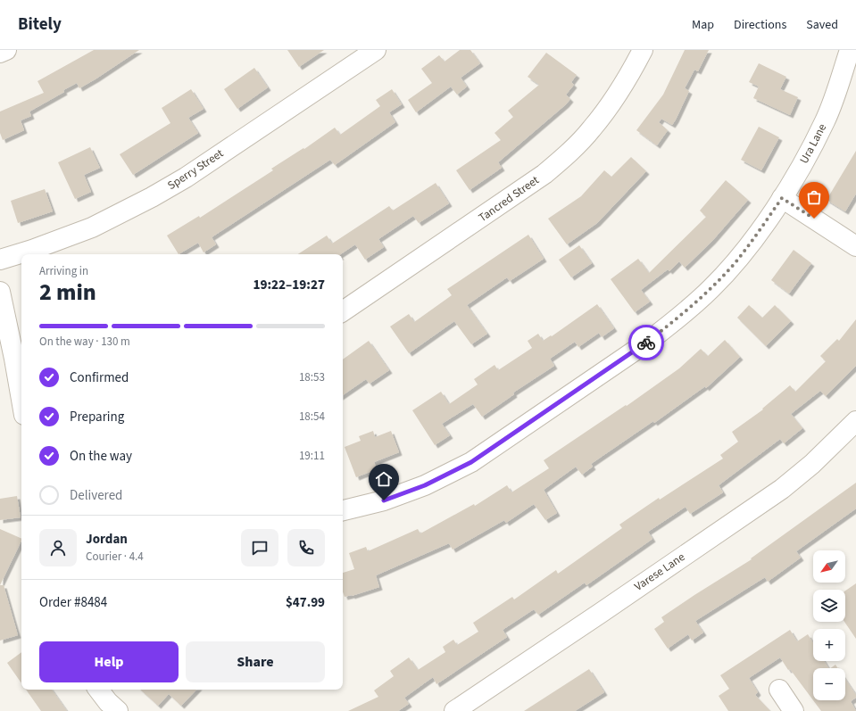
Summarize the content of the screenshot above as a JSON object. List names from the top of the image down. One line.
{"streets":{"street":["Ura Lane","Sperry Street","Tancred Street","Varese Lane"]},"north":"bottom left","page":{"header":"Bitely","nav":["Map","Directions","Saved"],"heading":["2 min","Arriving in","19:22–19:27"],"panel":["Jordan","Courier · 4.4","Order #8484","$47.99"],"bar":"On the way · 130 m","list":[["Confirmed","18:53"],["Preparing","18:54"],["On the way","19:11"],"Delivered"],"map_buttons":["+","−"],"buttons":["Help","Share"]}}
